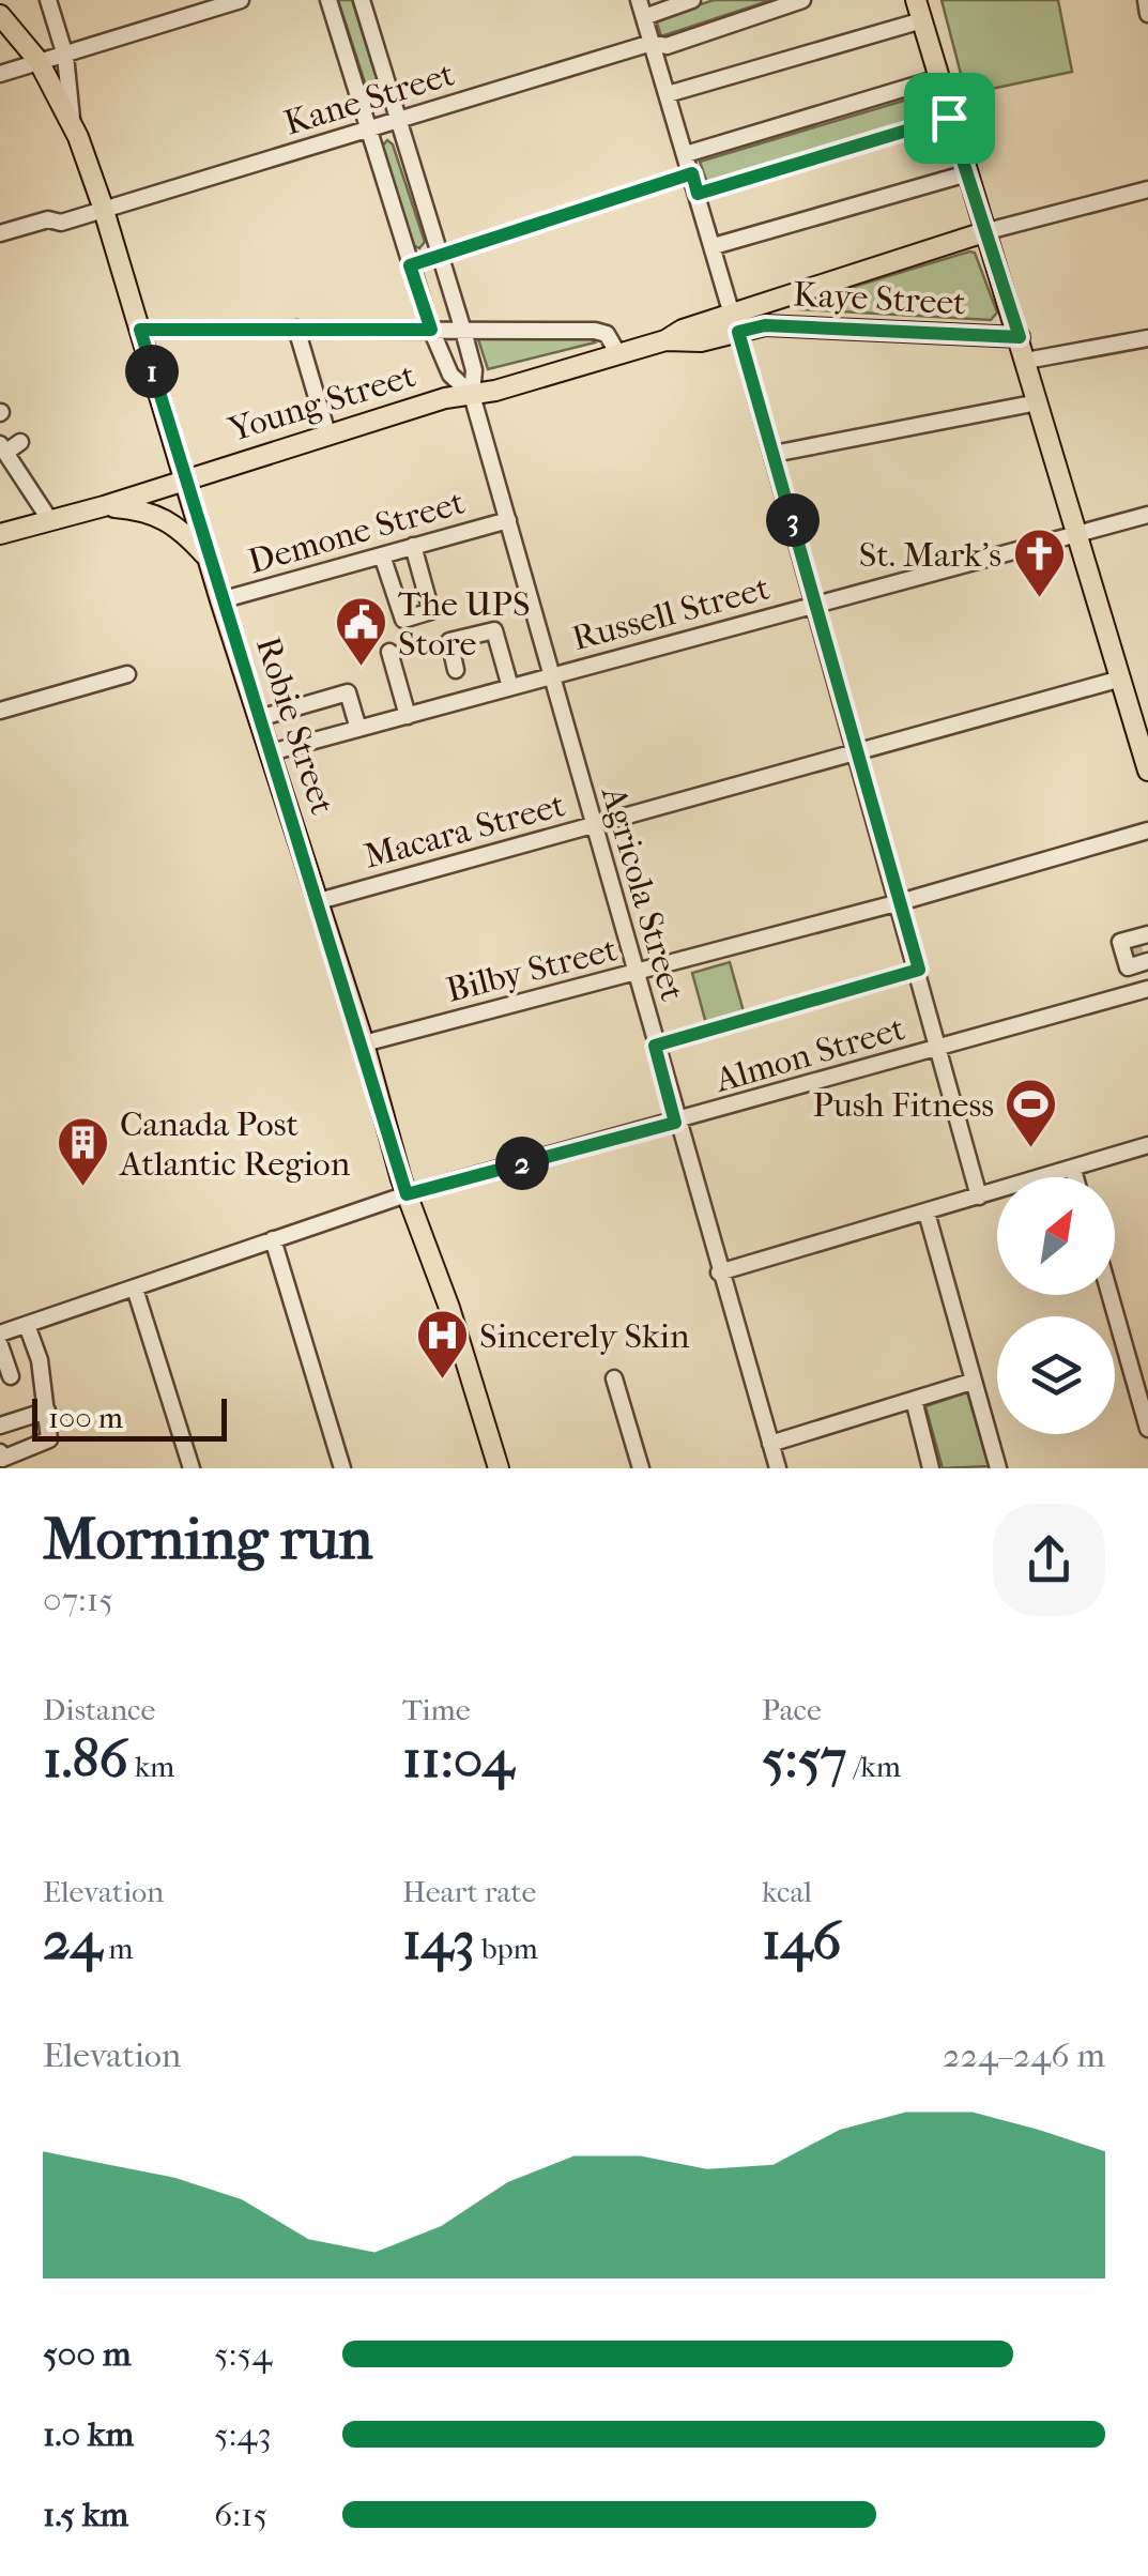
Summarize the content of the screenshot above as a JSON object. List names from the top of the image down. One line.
{"streets":{"main road":["Kaye Street","Young Street","Robie Street"],"street":["Kane Street","Demone Street","Russell Street","Macara Street","Agricola Street","Bilby Street","Almon Street"]},"crossings":[["Kane Street","Robie Street"],["Kane Street","Agricola Street"],["Kaye Street","Young Street"],["Young Street","Robie Street"],["Young Street","Agricola Street"],["Demone Street","Robie Street"],["Demone Street","Agricola Street"],["Russell Street","Robie Street"],["Russell Street","Agricola Street"],["Robie Street","Macara Street"],["Robie Street","Bilby Street"],["Robie Street","Almon Street"],["Macara Street","Agricola Street"],["Agricola Street","Bilby Street"],["Agricola Street","Almon Street"]],"places":{"church":["St. Mark's"],"public building":["The UPS Store"],"sports":["Push Fitness"],"building":["Canada Post Atlantic Region"],"hospital":["Sincerely Skin"]},"scale_bar":"100 m","north":"top right","page":{"pins":["1","3","2"],"scale":"100 m","heading":["Morning run","07:15"],"stats":[["Distance","1.86 km"],["Time","11:04"],["Pace","5:57 /km"],["Elevation","24 m"],["Heart rate","143 bpm"],["kcal","146"]],"chart":["Elevation","224–246 m"],"list":[{"name":"500 m","note":"5:54"},{"name":"1.0 km","note":"5:43"},{"name":"1.5 km","note":"6:15"}]}}
